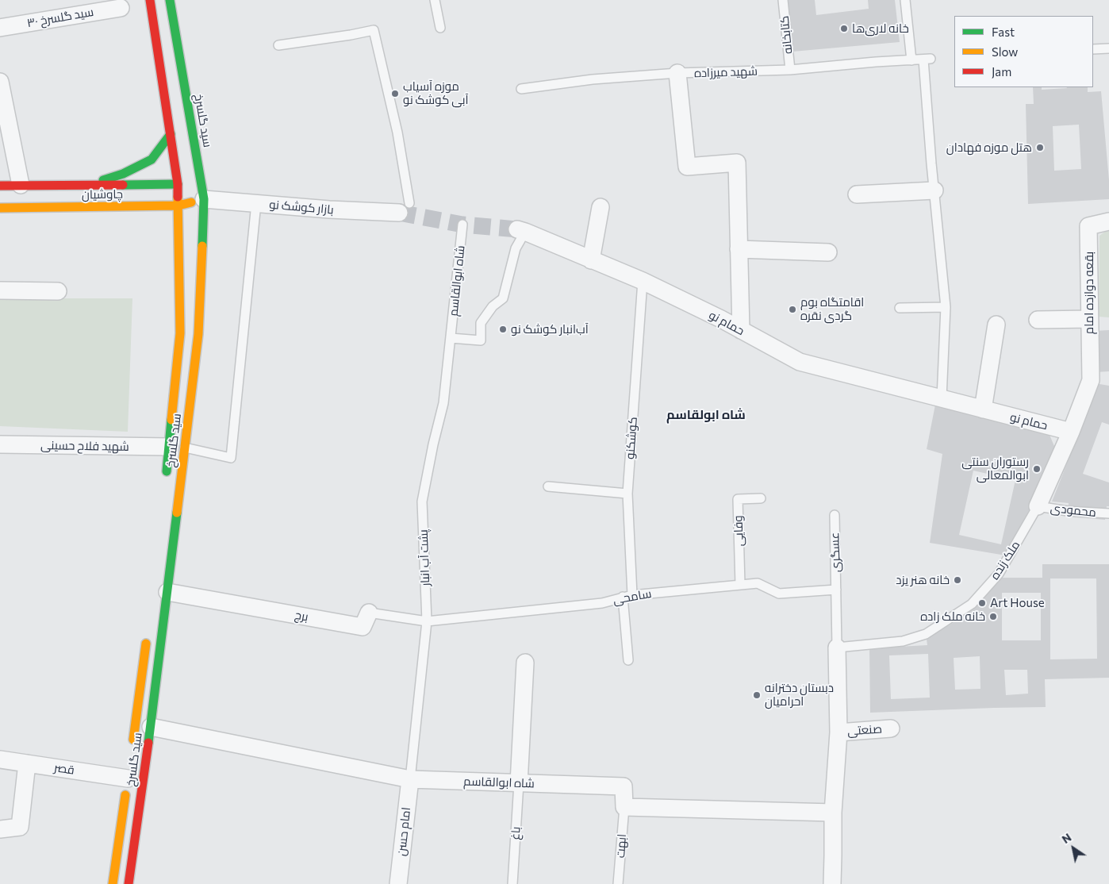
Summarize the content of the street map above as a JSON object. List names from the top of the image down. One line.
{"streets":{"main road":["سید گلسرخ","چاوشیان"],"street":["سید گلسرخ ۳۰","بازار کوشک نو","شاه ابوالقاسم","بقعه دوازده امام","حمام نو","شهید فلاح حسینی","ملک زنده","برج","صنعتی","قصر","امام حسن"],"lane":["کتابخانه","شهید میرزاده","کوشکنو","محمودی","وفایی","عسگری","پشت آب انبار","سامحی","باغ","ابهت"]},"crossings":[["کتابخانه","شهید میرزاده"],["سید گلسرخ","چاوشیان"],["سید گلسرخ","بازار کوشک نو"],["سید گلسرخ","شاه ابوالقاسم"],["سید گلسرخ","شهید فلاح حسینی"],["سید گلسرخ","برج"],["سید گلسرخ","قصر"],["چاوشیان","بازار کوشک نو"],["شاه ابوالقاسم","پشت آب انبار"],["شاه ابوالقاسم","امام حسن"],["شاه ابوالقاسم","باغ"],["شاه ابوالقاسم","ابهت"],["بقعه دوازده امام","ملک زنده"],["حمام نو","کوشکنو"],["حمام نو","ملک زنده"],["کوشکنو","سامحی"],["محمودی","ملک زنده"],["وفایی","سامحی"],["عسگری","ملک زنده"],["عسگری","سامحی"],["پشت آب انبار","سامحی"],["پشت آب انبار","برج"],["پشت آب انبار","امام حسن"],["سامحی","برج"]],"districts":["شاه ابولقاسم"],"places":["خانه لاری‌ها","موزه آسیاب آبی کوشک نو","هتل موزه فهادان","اقامتگاه بوم گردی نقره","آب‌انبار کوشک نو","رستوران سنتی ابوالمعالی","خانه هنر یزد","Art House","خانه ملک زاده","دبستان دخترانه احرامیان"],"legend":["Fast","Slow","Jam"],"north":"top left"}
